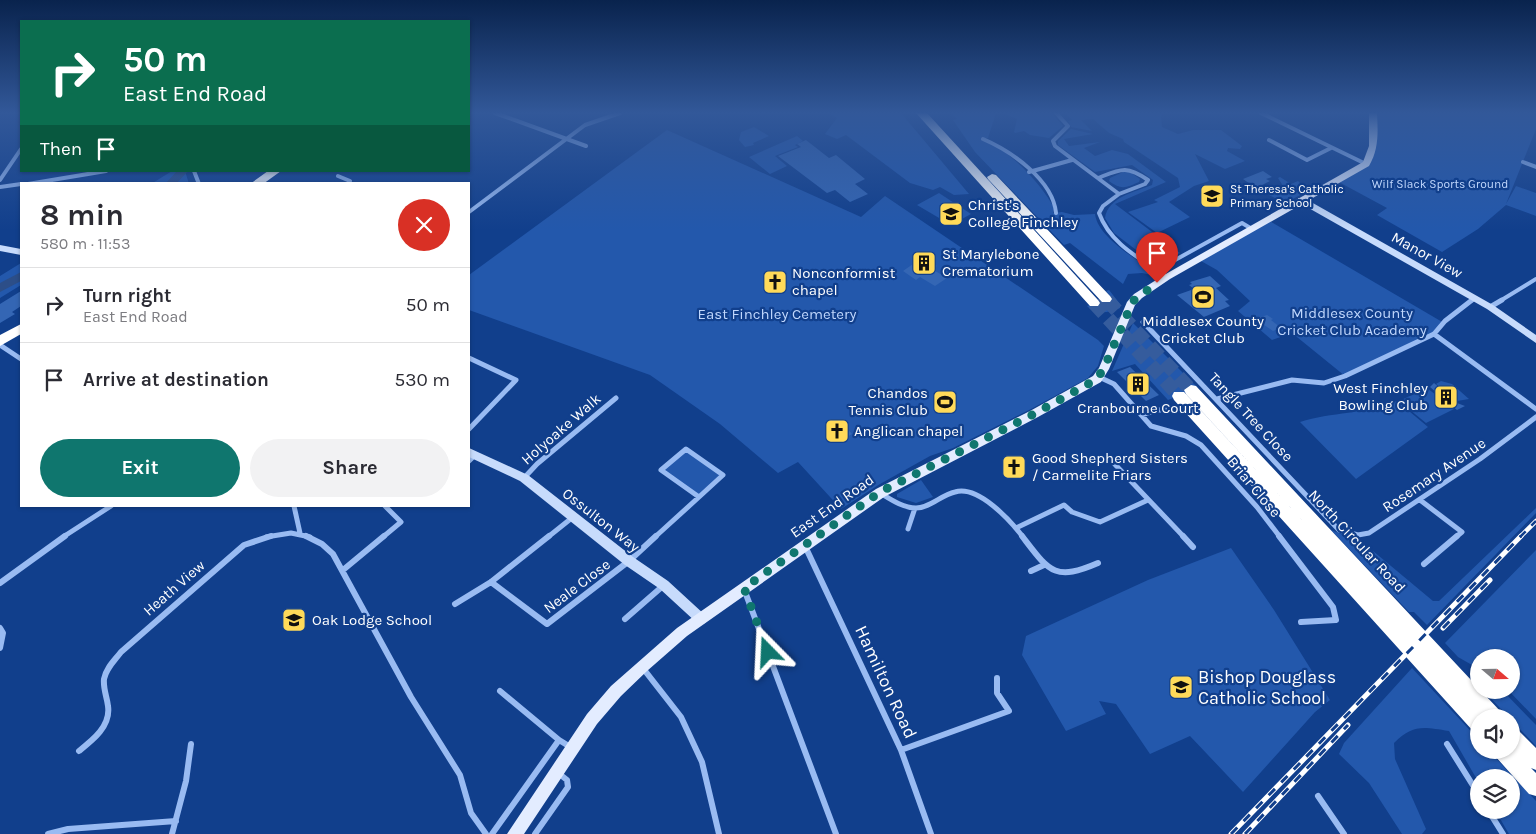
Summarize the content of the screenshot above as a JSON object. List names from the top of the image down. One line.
{"streets":{"main road":["East End Road"],"street":["Manor View","Tangle Tree Close","Holyoake Walk","Rosemary Avenue","Briar Close","Ossulton Way","Neale Close","Heath View","Hamilton Road"]},"crossings":[["Tangle Tree Close","Rosemary Avenue"],["Holyoake Walk","Ossulton Way"],["Briar Close","East End Road"],["East End Road","Ossulton Way"],["East End Road","Hamilton Road"],["Ossulton Way","Neale Close"]],"parks":["Wilf Slack Sports Ground","Middlesex County Cricket Club Academy","East Finchley Cemetery"],"places":{"school or university":["St Theresa's Catholic Primary School","Christ's College Finchley","Oak Lodge School","Bishop Douglass Catholic School"],"building":["St Marylebone Crematorium","Cranbourne Court","West Finchley Bowling Club"],"church":["Nonconformist chapel","Anglican chapel","Good Shepherd Sisters / Carmelite Friars"],"sports":["Middlesex County Cricket Club","Chandos Tennis Club"]},"north":"right","page":{"turn":["50 m","East End Road"],"then":"Then","heading":["8 min","580 m · 11:53"],"list":[{"name":"Turn right","note":"East End Road","value":"50 m"},{"name":"Arrive at destination","value":"530 m"}],"buttons":["Exit","Share"]}}
